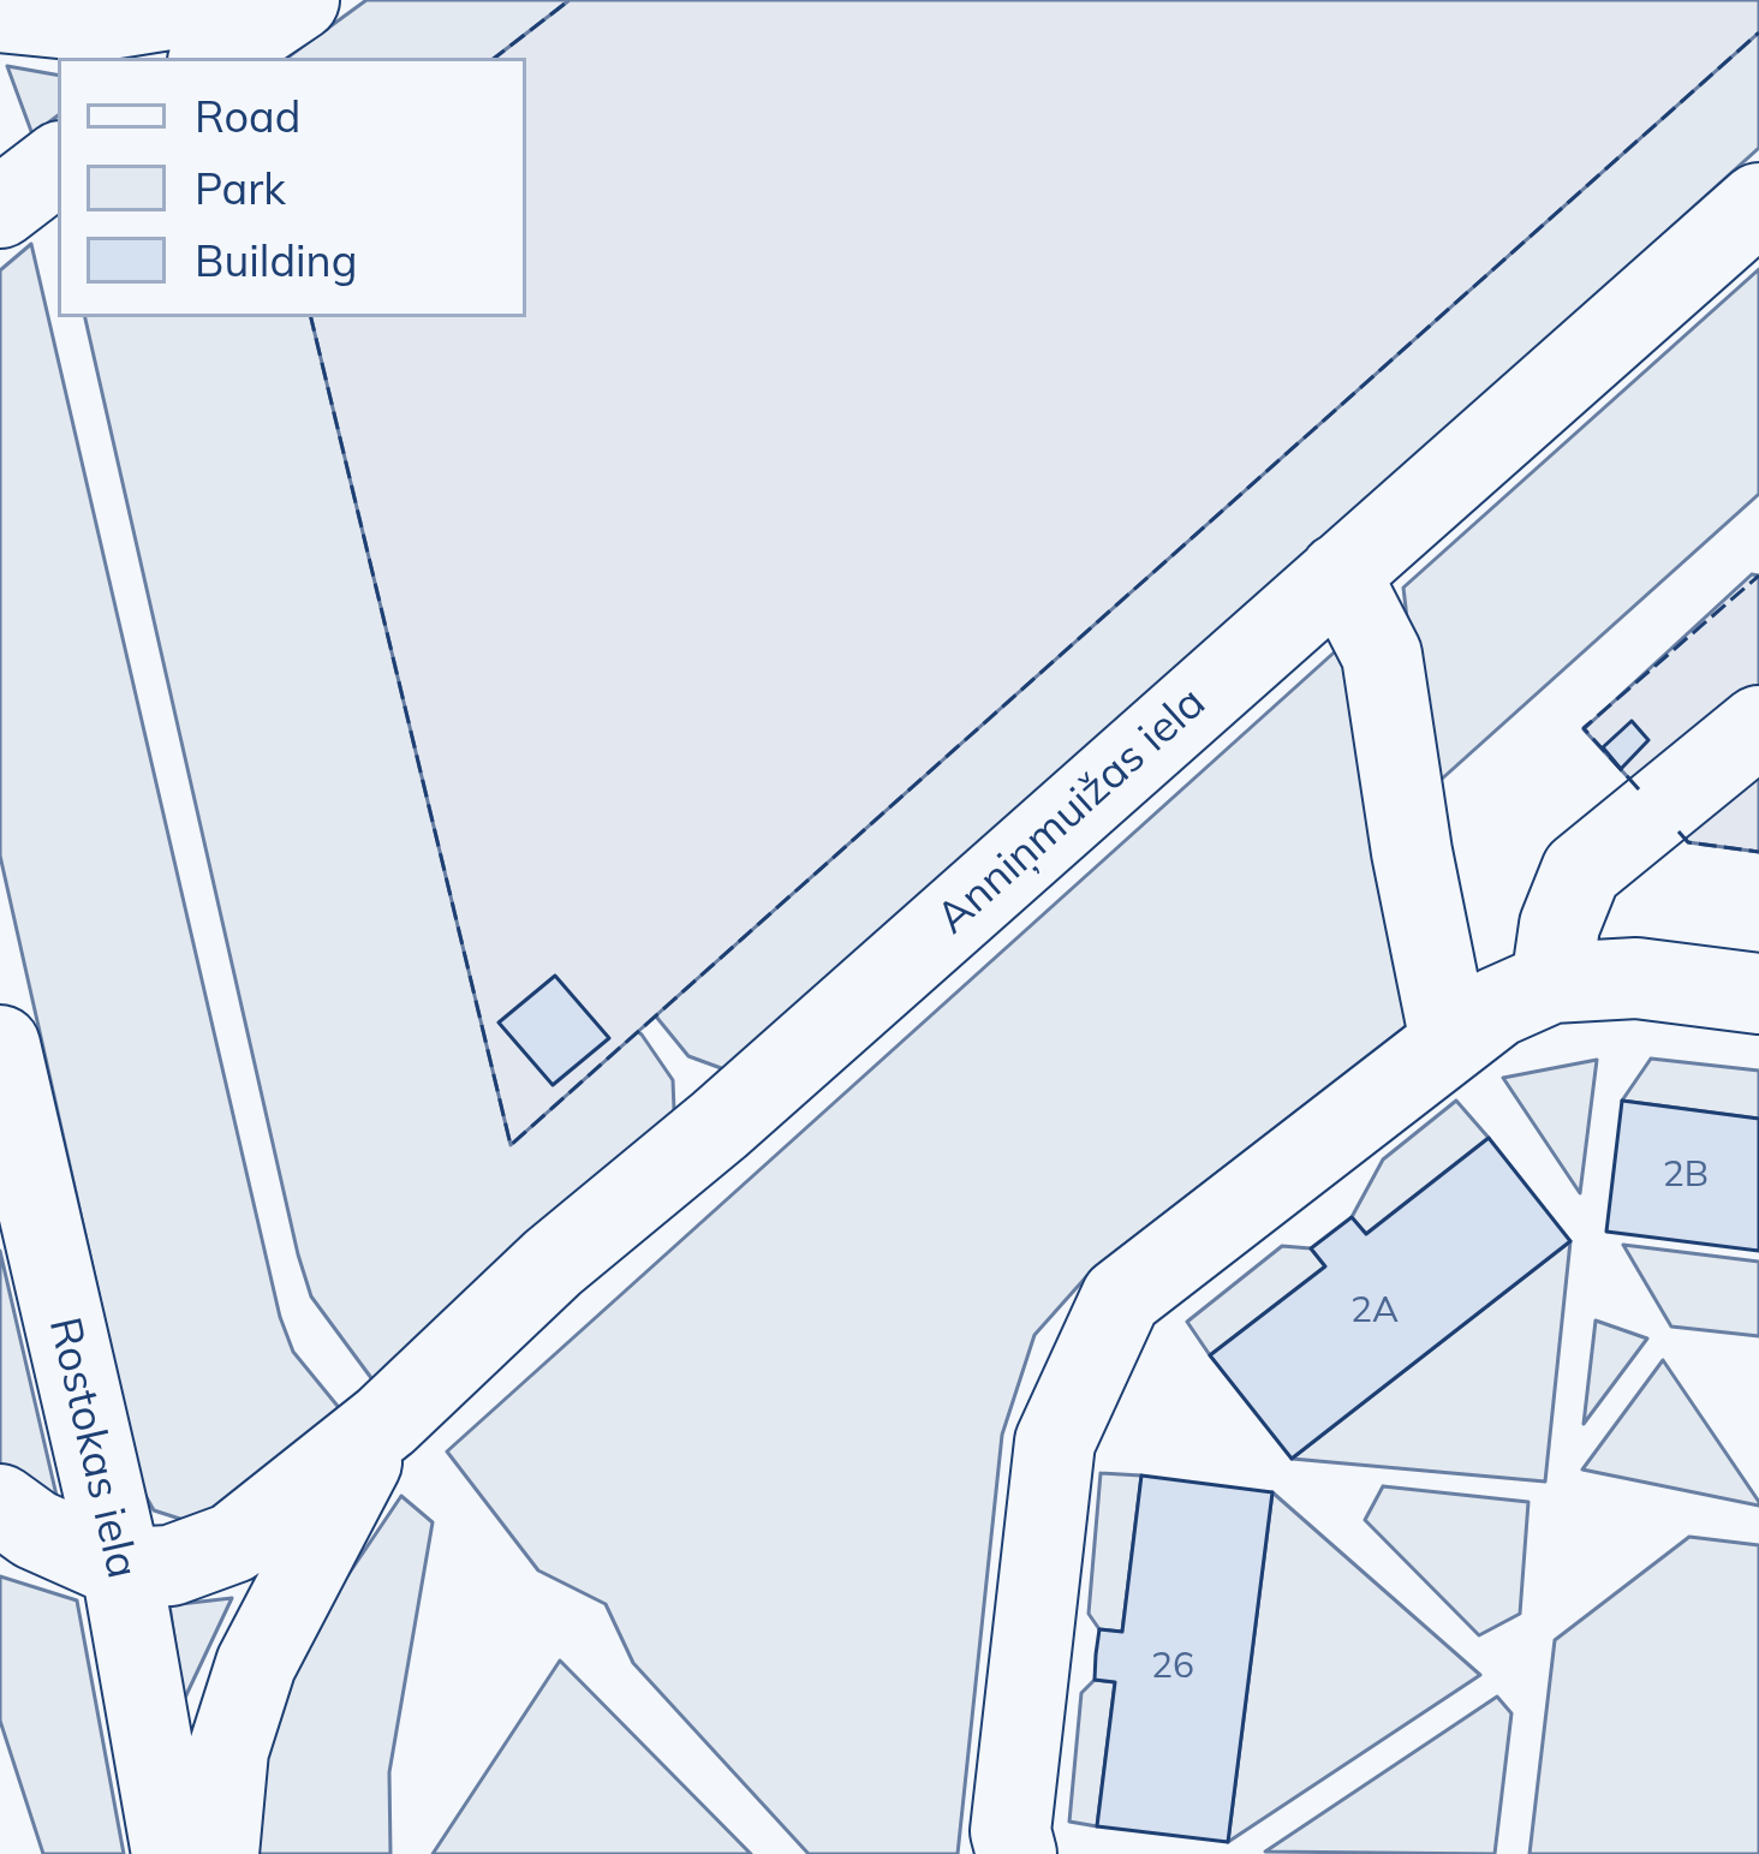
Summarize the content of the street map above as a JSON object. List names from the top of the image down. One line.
{"streets":{"street":["Anniņmuižas iela","Rostokas iela"]},"crossings":[["Anniņmuižas iela","Rostokas iela"]],"house_numbers":["2B","2A","26"],"legend":["Road","Park","Building"]}
